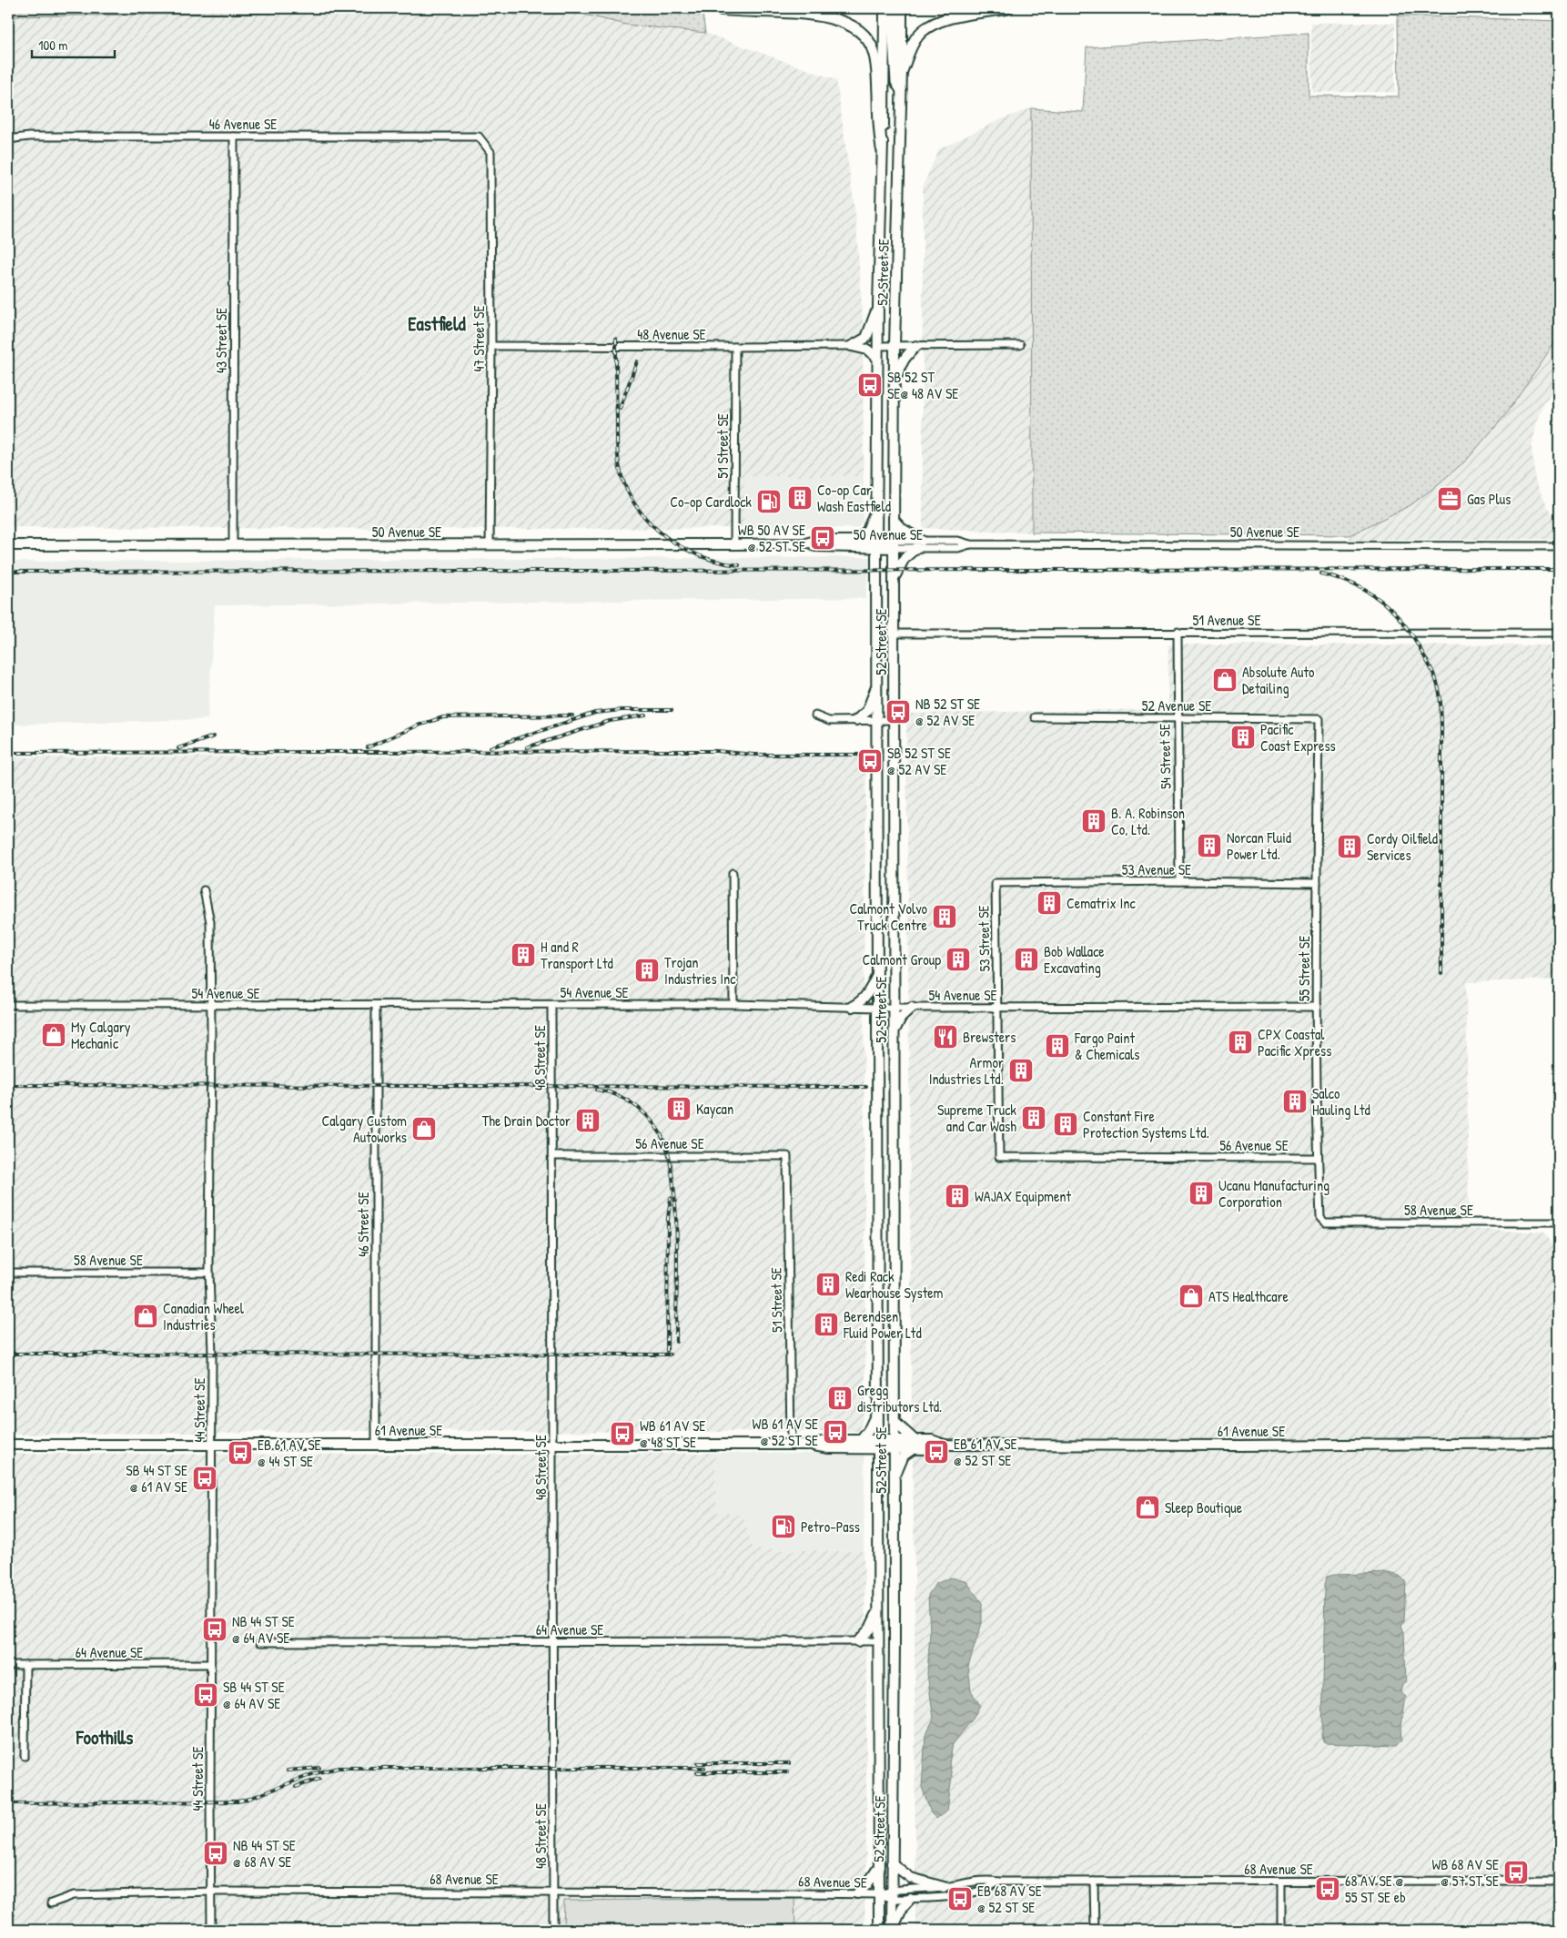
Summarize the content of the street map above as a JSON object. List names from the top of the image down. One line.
{"streets":{"main road":["52 Street SE","50 Avenue SE","61 Avenue SE"],"street":["46 Avenue SE","48 Avenue SE","47 Street SE","43 Street SE","51 Street SE","51 Avenue SE","52 Avenue SE","54 Street SE","53 Avenue SE","53 Street SE","55 Street SE","54 Avenue SE","48 Street SE","56 Avenue SE","58 Avenue SE","46 Street SE","44 Street SE","64 Avenue SE","68 Avenue SE"]},"crossings":[["46 Avenue SE","47 Street SE"],["46 Avenue SE","43 Street SE"],["52 Street SE","50 Avenue SE"],["52 Street SE","51 Avenue SE"],["52 Street SE","54 Avenue SE"],["52 Street SE","61 Avenue SE"],["52 Street SE","64 Avenue SE"],["52 Street SE","68 Avenue SE"],["48 Avenue SE","47 Street SE"],["48 Avenue SE","51 Street SE"],["47 Street SE","50 Avenue SE"],["43 Street SE","50 Avenue SE"],["51 Street SE","50 Avenue SE"],["51 Street SE","56 Avenue SE"],["51 Street SE","61 Avenue SE"],["51 Avenue SE","54 Street SE"],["52 Avenue SE","54 Street SE"],["52 Avenue SE","55 Street SE"],["54 Street SE","53 Avenue SE"],["53 Avenue SE","53 Street SE"],["53 Avenue SE","55 Street SE"],["53 Street SE","54 Avenue SE"],["53 Street SE","56 Avenue SE"],["55 Street SE","54 Avenue SE"],["55 Street SE","56 Avenue SE"],["55 Street SE","58 Avenue SE"],["54 Avenue SE","48 Street SE"],["54 Avenue SE","46 Street SE"],["54 Avenue SE","44 Street SE"],["48 Street SE","56 Avenue SE"],["48 Street SE","61 Avenue SE"],["48 Street SE","64 Avenue SE"],["48 Street SE","68 Avenue SE"],["58 Avenue SE","44 Street SE"],["46 Street SE","61 Avenue SE"],["44 Street SE","61 Avenue SE"],["44 Street SE","64 Avenue SE"],["44 Street SE","68 Avenue SE"]],"districts":["Eastfield","Foothills"],"places":{"bus stop":["SB 52 ST SE@ 48 AV SE","WB 50 AV SE @ 52 ST SE","NB 52 ST SE @ 52 AV SE","SB 52 ST SE @ 52 AV SE","WB 61 AV SE @ 52 ST SE","WB 61 AV SE @ 48 ST SE","EB 61 AV SE @ 52 ST SE","EB 61 AV SE @ 44 ST SE","SB 44 ST SE @ 61 AV SE","NB 44 ST SE @ 64 AV SE","SB 44 ST SE @ 64 AV SE","NB 44 ST SE @ 68 AV SE","WB 68 AV SE @ 57 ST SE","68 AV SE @ 55 ST SE eb","EB 68 AV SE @ 52 ST SE"],"building":["Co-op Car Wash Eastfield","Pacific Coast Express","B. A. Robinson Co, Ltd.","Norcan Fluid Power Ltd.","Cordy Oilfield Services","Cematrix Inc","Calmont Volvo Truck Centre","H and R Transport Ltd","Calmont Group","Bob Wallace Excavating","Trojan Industries Inc","CPX Coastal Pacific Xpress","Fargo Paint & Chemicals","Armor Industries Ltd.","Salco Hauling Ltd","Kaycan","Supreme Truck and Car Wash","The Drain Doctor","Constant Fire Protection Systems Ltd.","Ucanu Manufacturing Corporation","WAJAX Equipment","Redi Rack Wearhouse System","Berendsen Fluid Power Ltd","Gregg distributors Ltd."],"office":["Gas Plus"],"fuel station":["Co-op Cardlock","Petro-Pass"],"shop":["Absolute Auto Detailing","My Calgary Mechanic","Calgary Custom Autoworks","ATS Healthcare","Canadian Wheel Industries","Sleep Boutique"],"restaurant":["Brewsters"]},"scale_bar":"100 m"}
